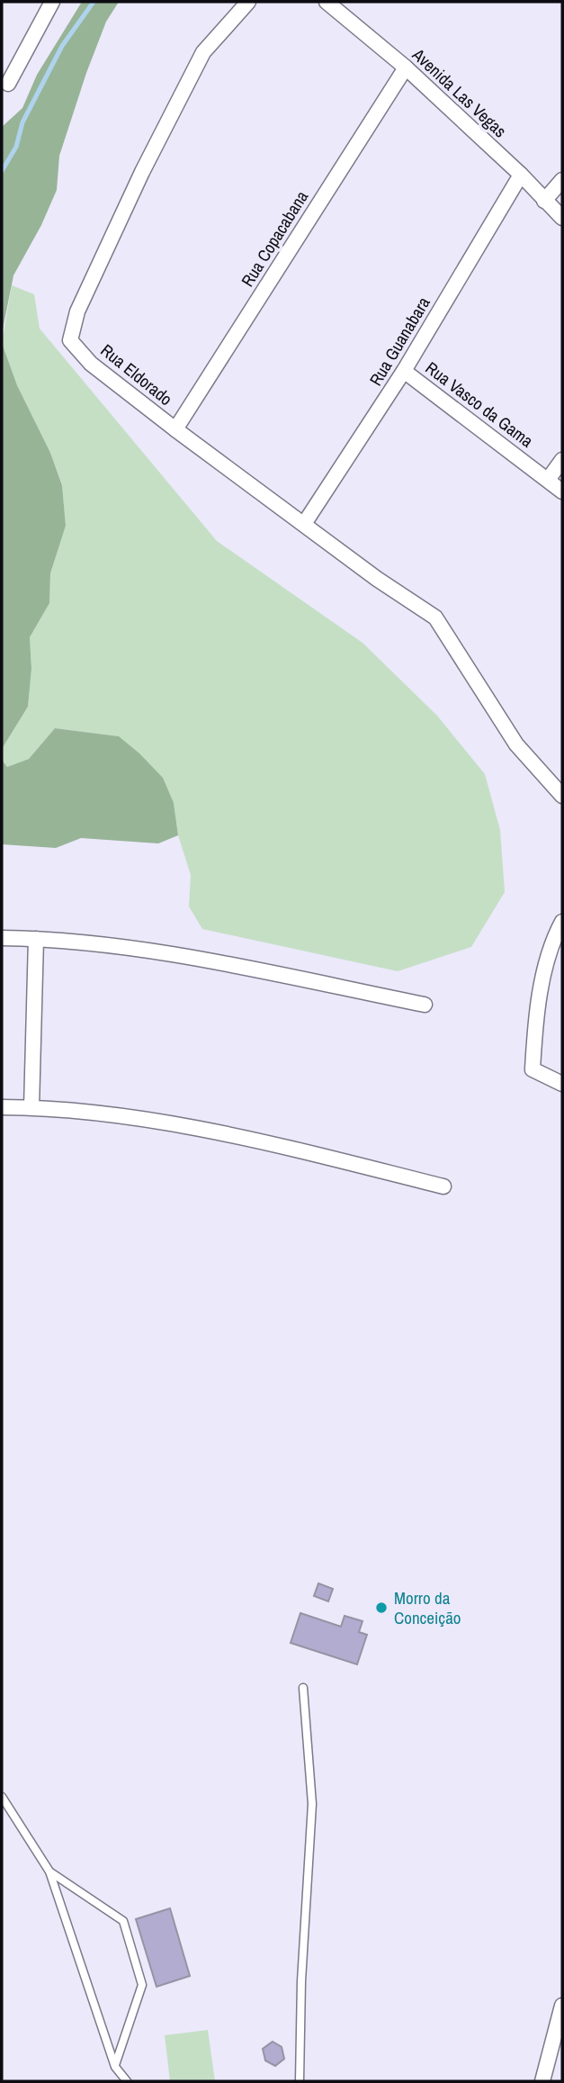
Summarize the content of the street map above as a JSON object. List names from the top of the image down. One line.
{"streets":{"street":["Avenida Las Vegas","Rua Copacabana","Rua Guanabara","Rua Eldorado","Rua Vasco da Gama"]},"crossings":[["Avenida Las Vegas","Rua Copacabana"],["Avenida Las Vegas","Rua Guanabara"],["Rua Copacabana","Rua Eldorado"],["Rua Guanabara","Rua Eldorado"],["Rua Guanabara","Rua Vasco da Gama"]],"places":["Morro da Conceição"]}
